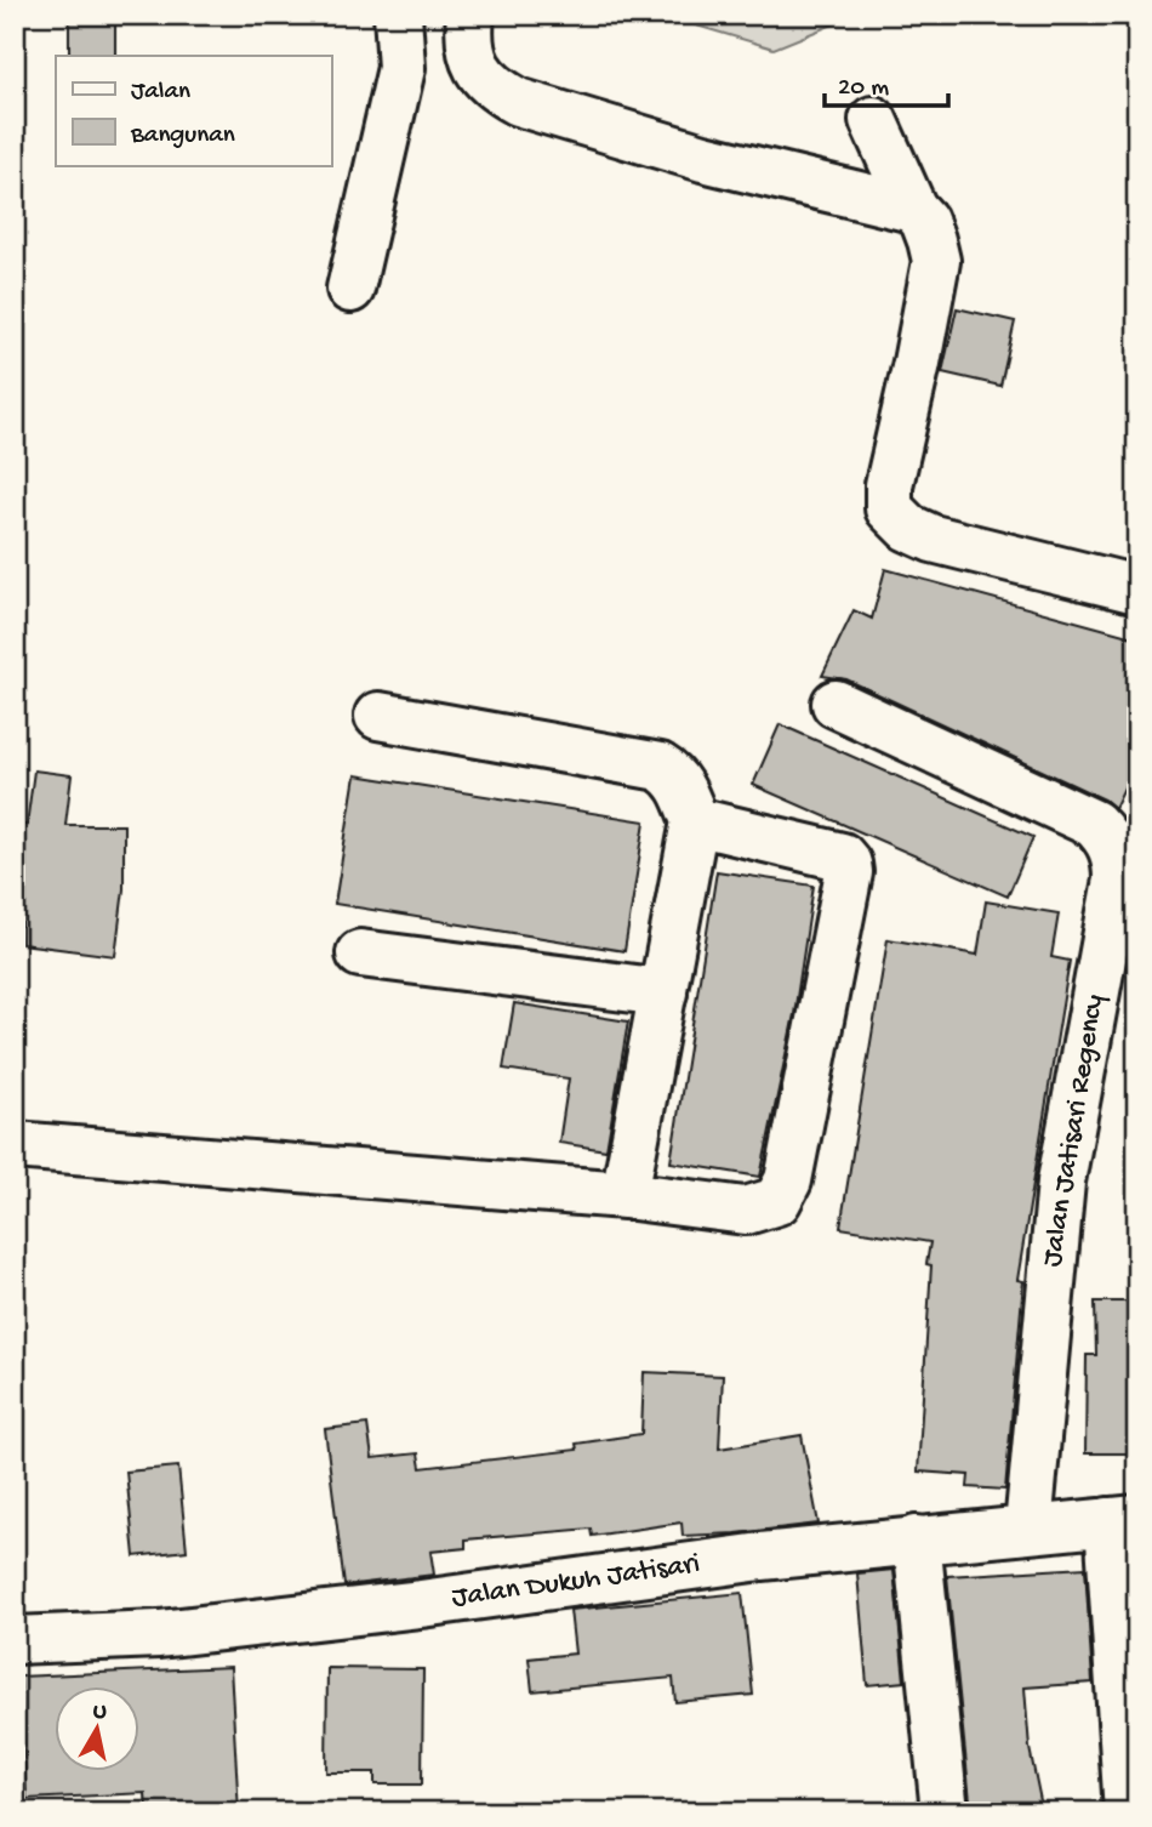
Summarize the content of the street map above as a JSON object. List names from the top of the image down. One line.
{"streets":{"street":["Jalan Jatisari Regency","Jalan Dukuh Jatisari"]},"crossings":[["Jalan Jatisari Regency","Jalan Dukuh Jatisari"]],"legend":["Jalan","Bangunan"],"scale_bar":"20 m","north":"top"}
